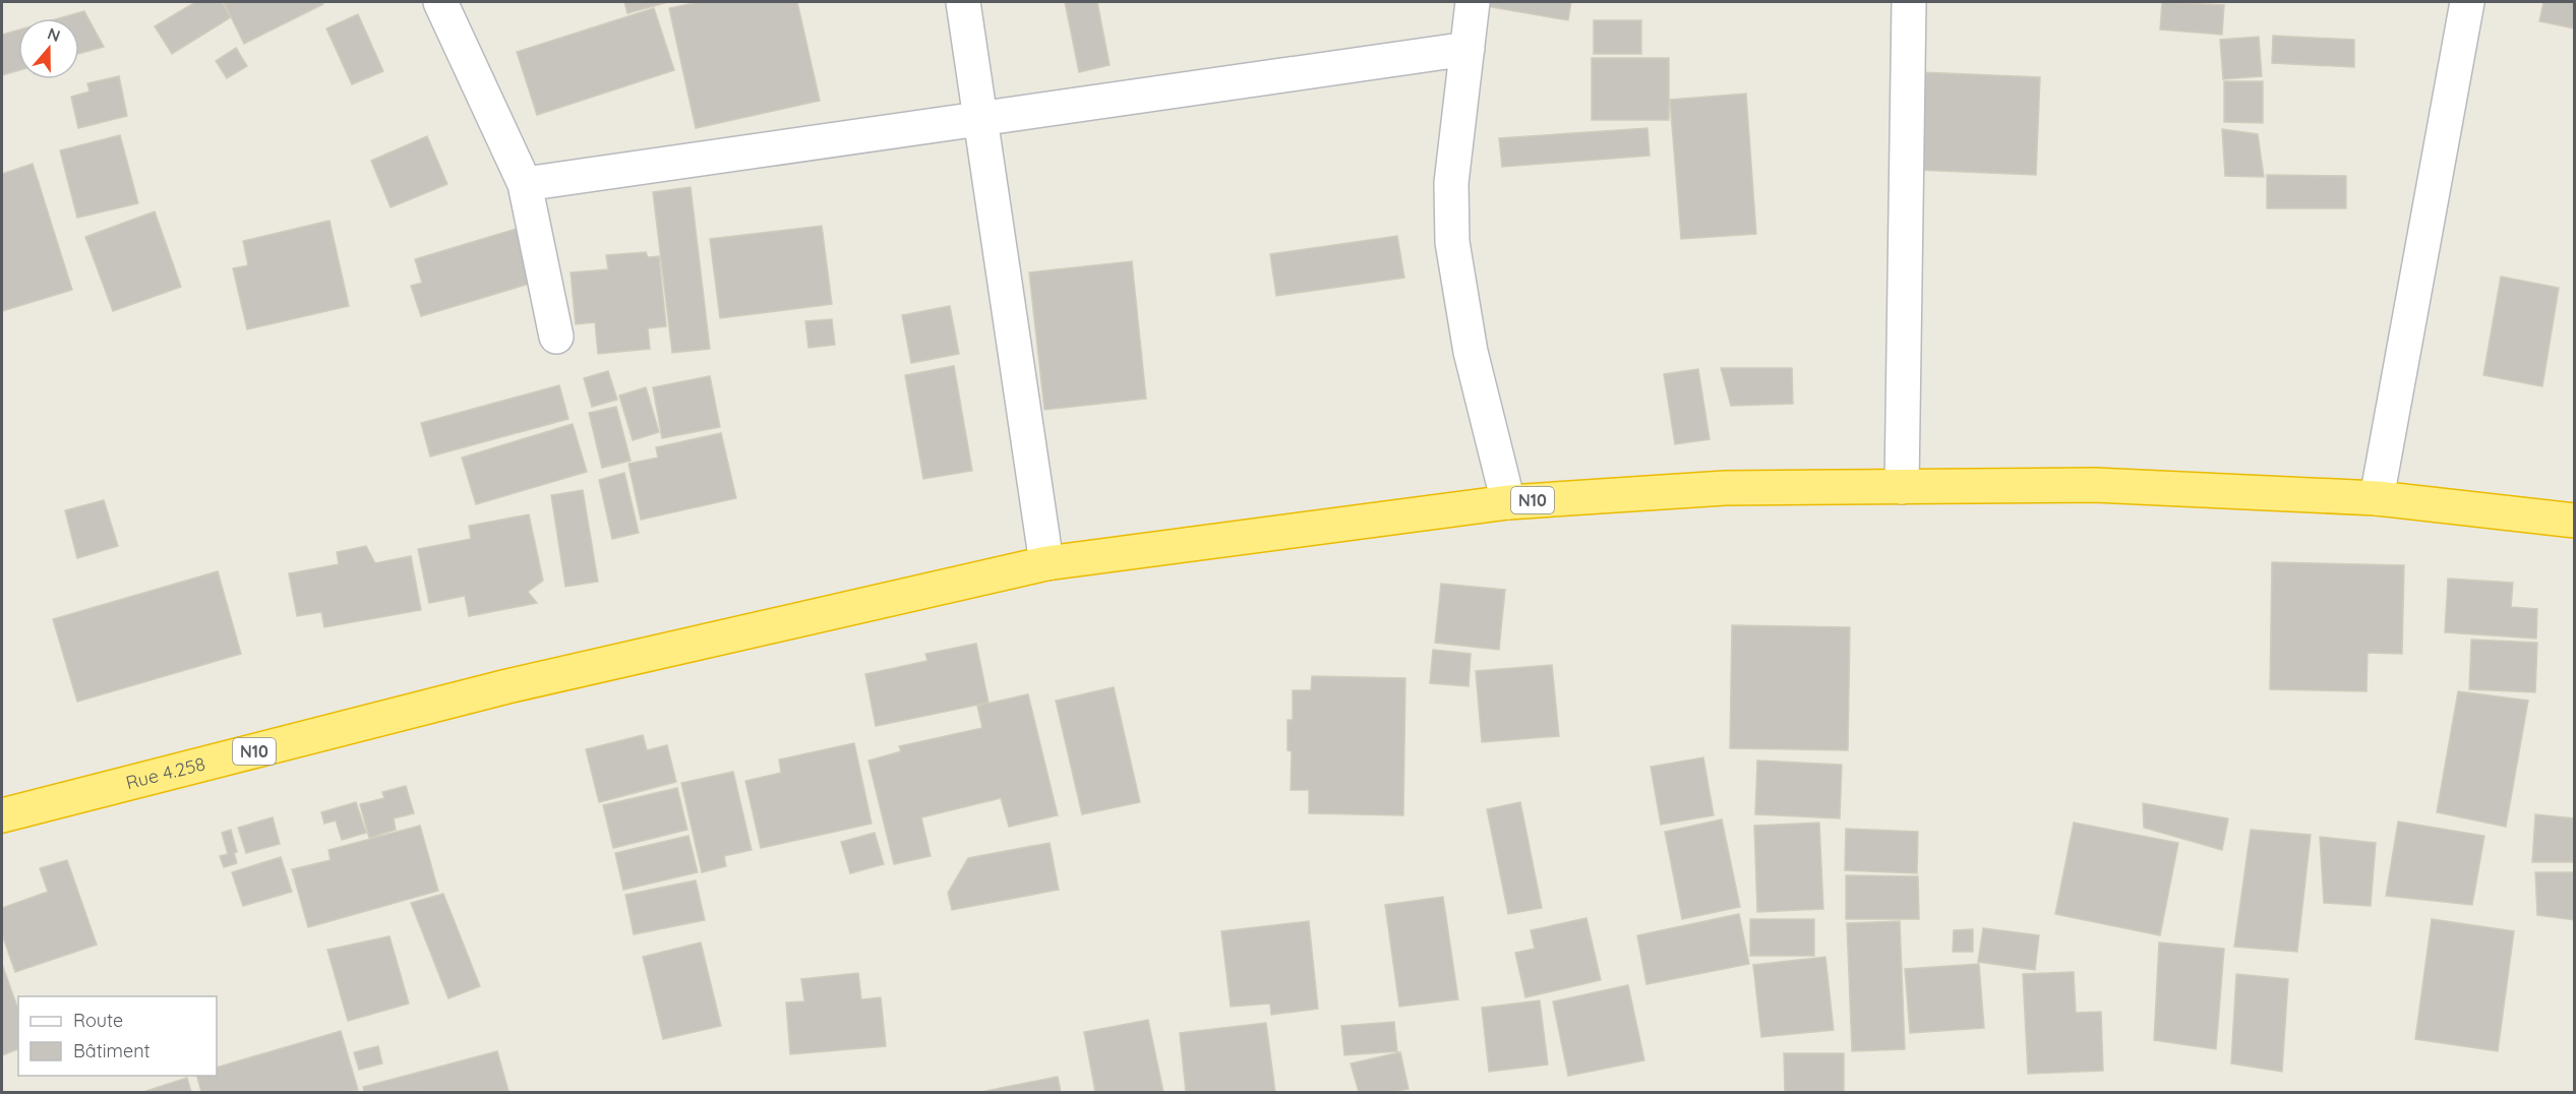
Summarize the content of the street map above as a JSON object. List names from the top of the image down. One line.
{"streets":{"highway":["N10","Rue 4.258"]},"crossings":[["N10","Rue 4.258"]],"legend":["Route","Bâtiment"],"north":"top"}
